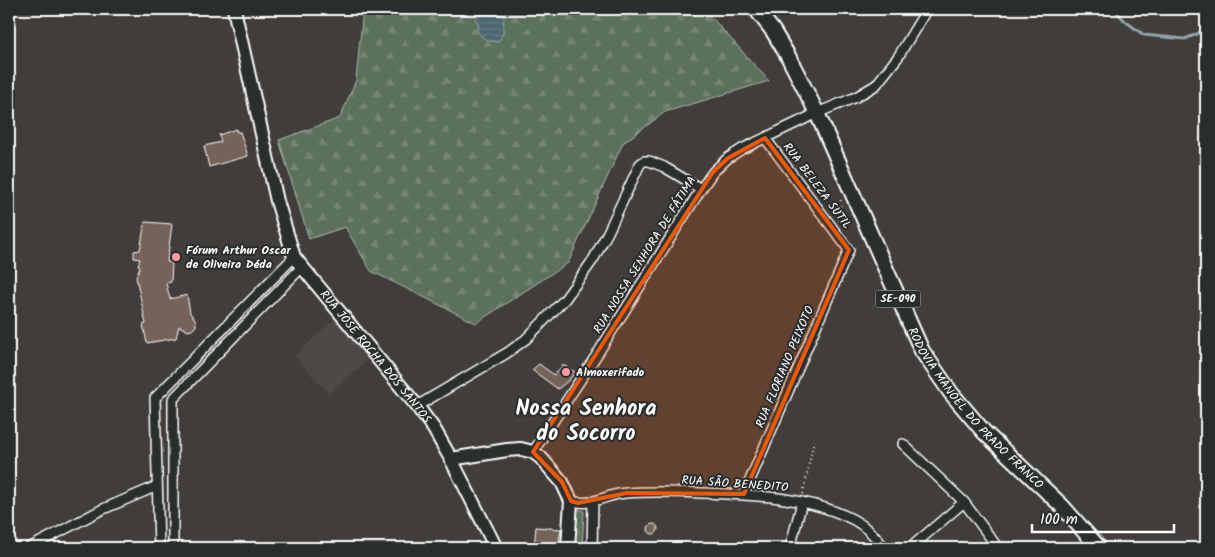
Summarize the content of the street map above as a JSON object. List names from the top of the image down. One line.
{"streets":{"main road":["SE-090","RODOVIA MANOEL DO PRADO FRANCO"],"street":["RUA BELEZA SUTIL","RUA NOSSA SENHORA DE FÁTIMA","RUA JOSÉ ROCHA DOS SANTOS","RUA FLORIANO PEIXOTO","RUA SÃO BENEDITO"]},"crossings":[["RUA BELEZA SUTIL","RUA NOSSA SENHORA DE FÁTIMA"],["RUA BELEZA SUTIL","RUA FLORIANO PEIXOTO"],["RUA NOSSA SENHORA DE FÁTIMA","RODOVIA MANOEL DO PRADO FRANCO"],["RUA FLORIANO PEIXOTO","RUA SÃO BENEDITO"]],"districts":["Nossa Senhora do Socorro"],"places":["Fórum Arthur Oscar de Oliveira Déda","Almoxerifado"],"scale_bar":"100 m"}
